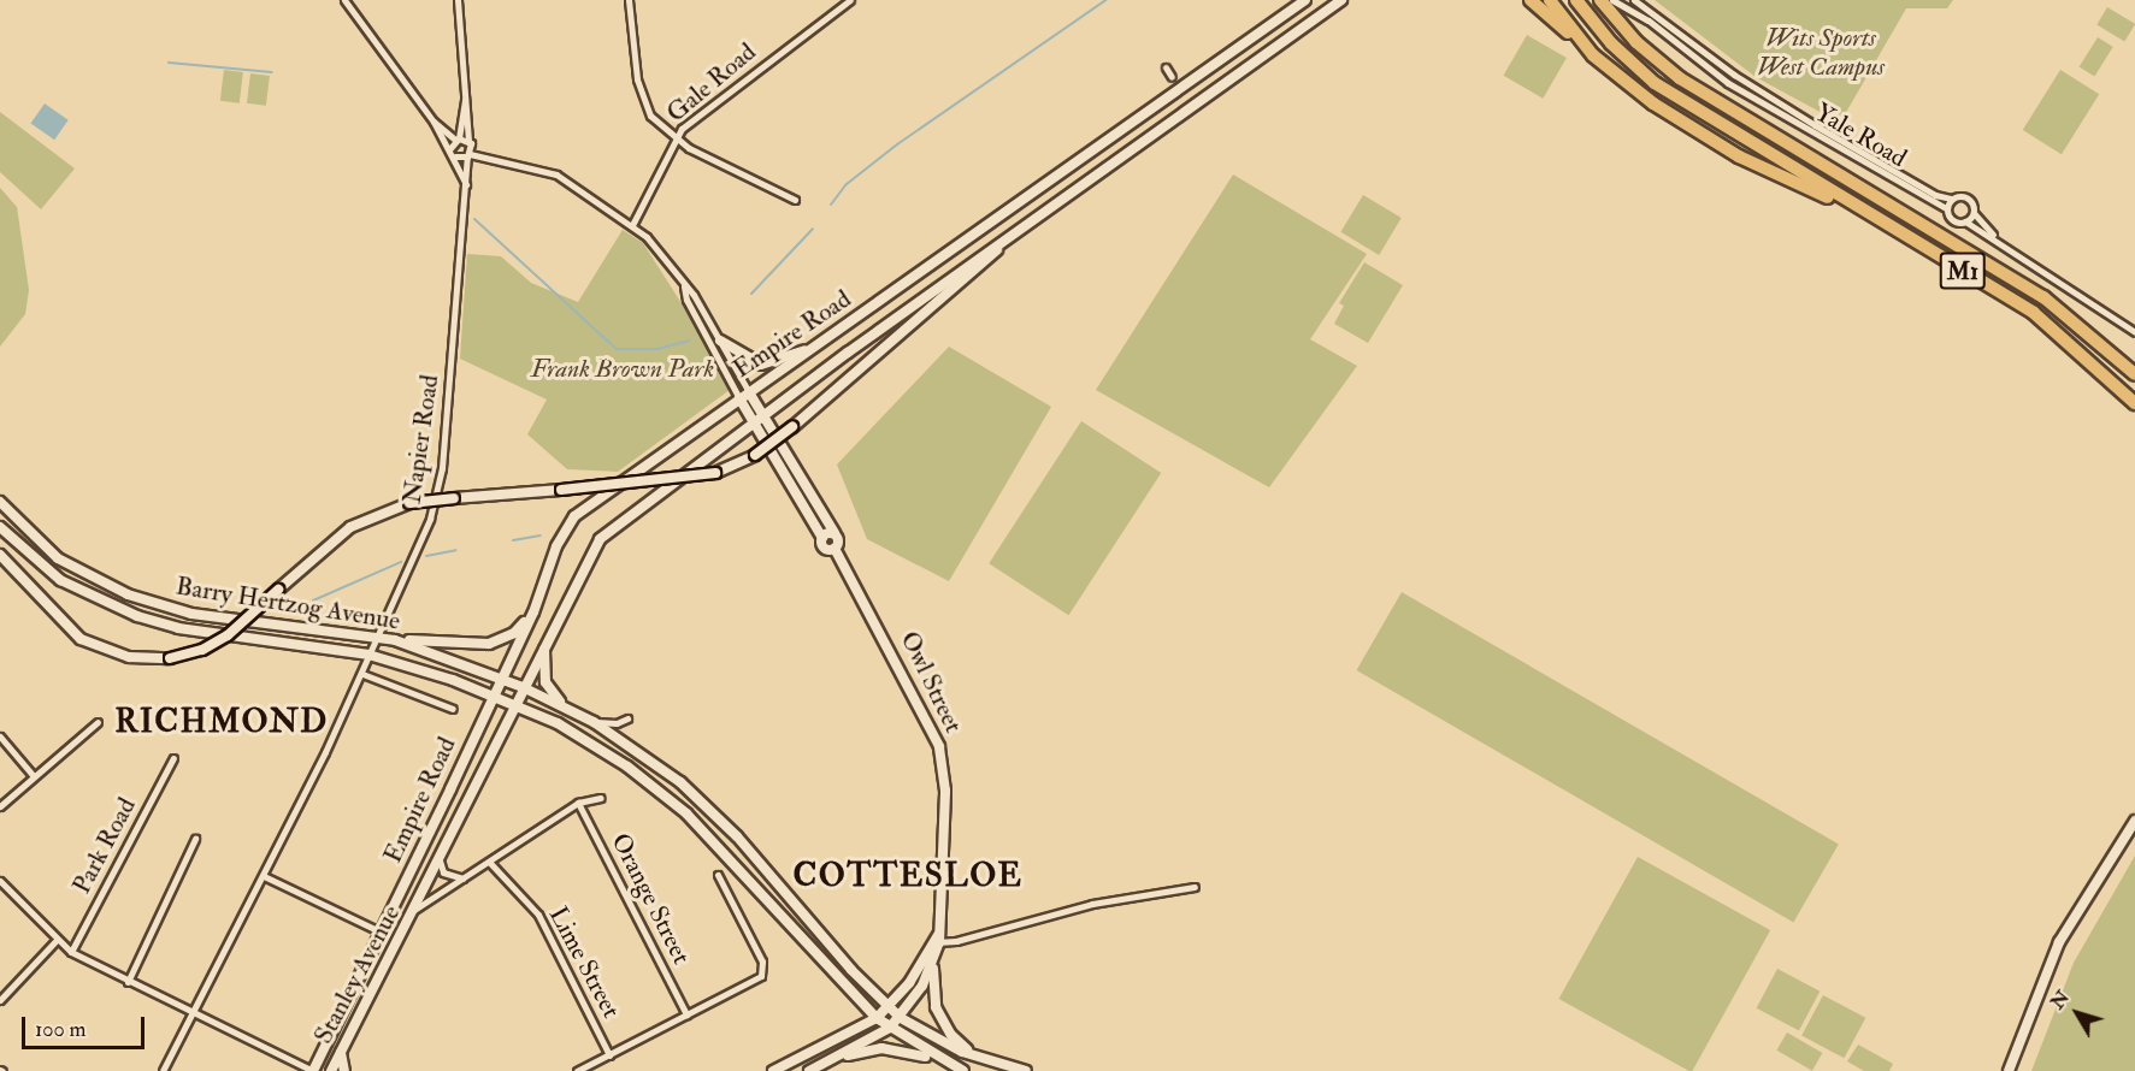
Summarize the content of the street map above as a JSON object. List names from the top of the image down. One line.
{"streets":{"highway":["M1"],"main road":["Empire Road","Barry Hertzog Avenue","Owl Street","Stanley Avenue"],"street":["Gale Road","Yale Road","Napier Road","Park Road","Orange Street","Lime Street"]},"crossings":[["Empire Road","Barry Hertzog Avenue"],["Empire Road","Stanley Avenue"],["Napier Road","Barry Hertzog Avenue"],["Barry Hertzog Avenue","Owl Street"],["Orange Street","Stanley Avenue"],["Lime Street","Stanley Avenue"]],"districts":["RICHMOND","COTTESLOE"],"parks":["Wits Sports West Campus","Frank Brown Park"],"scale_bar":"100 m","north":"top left"}
